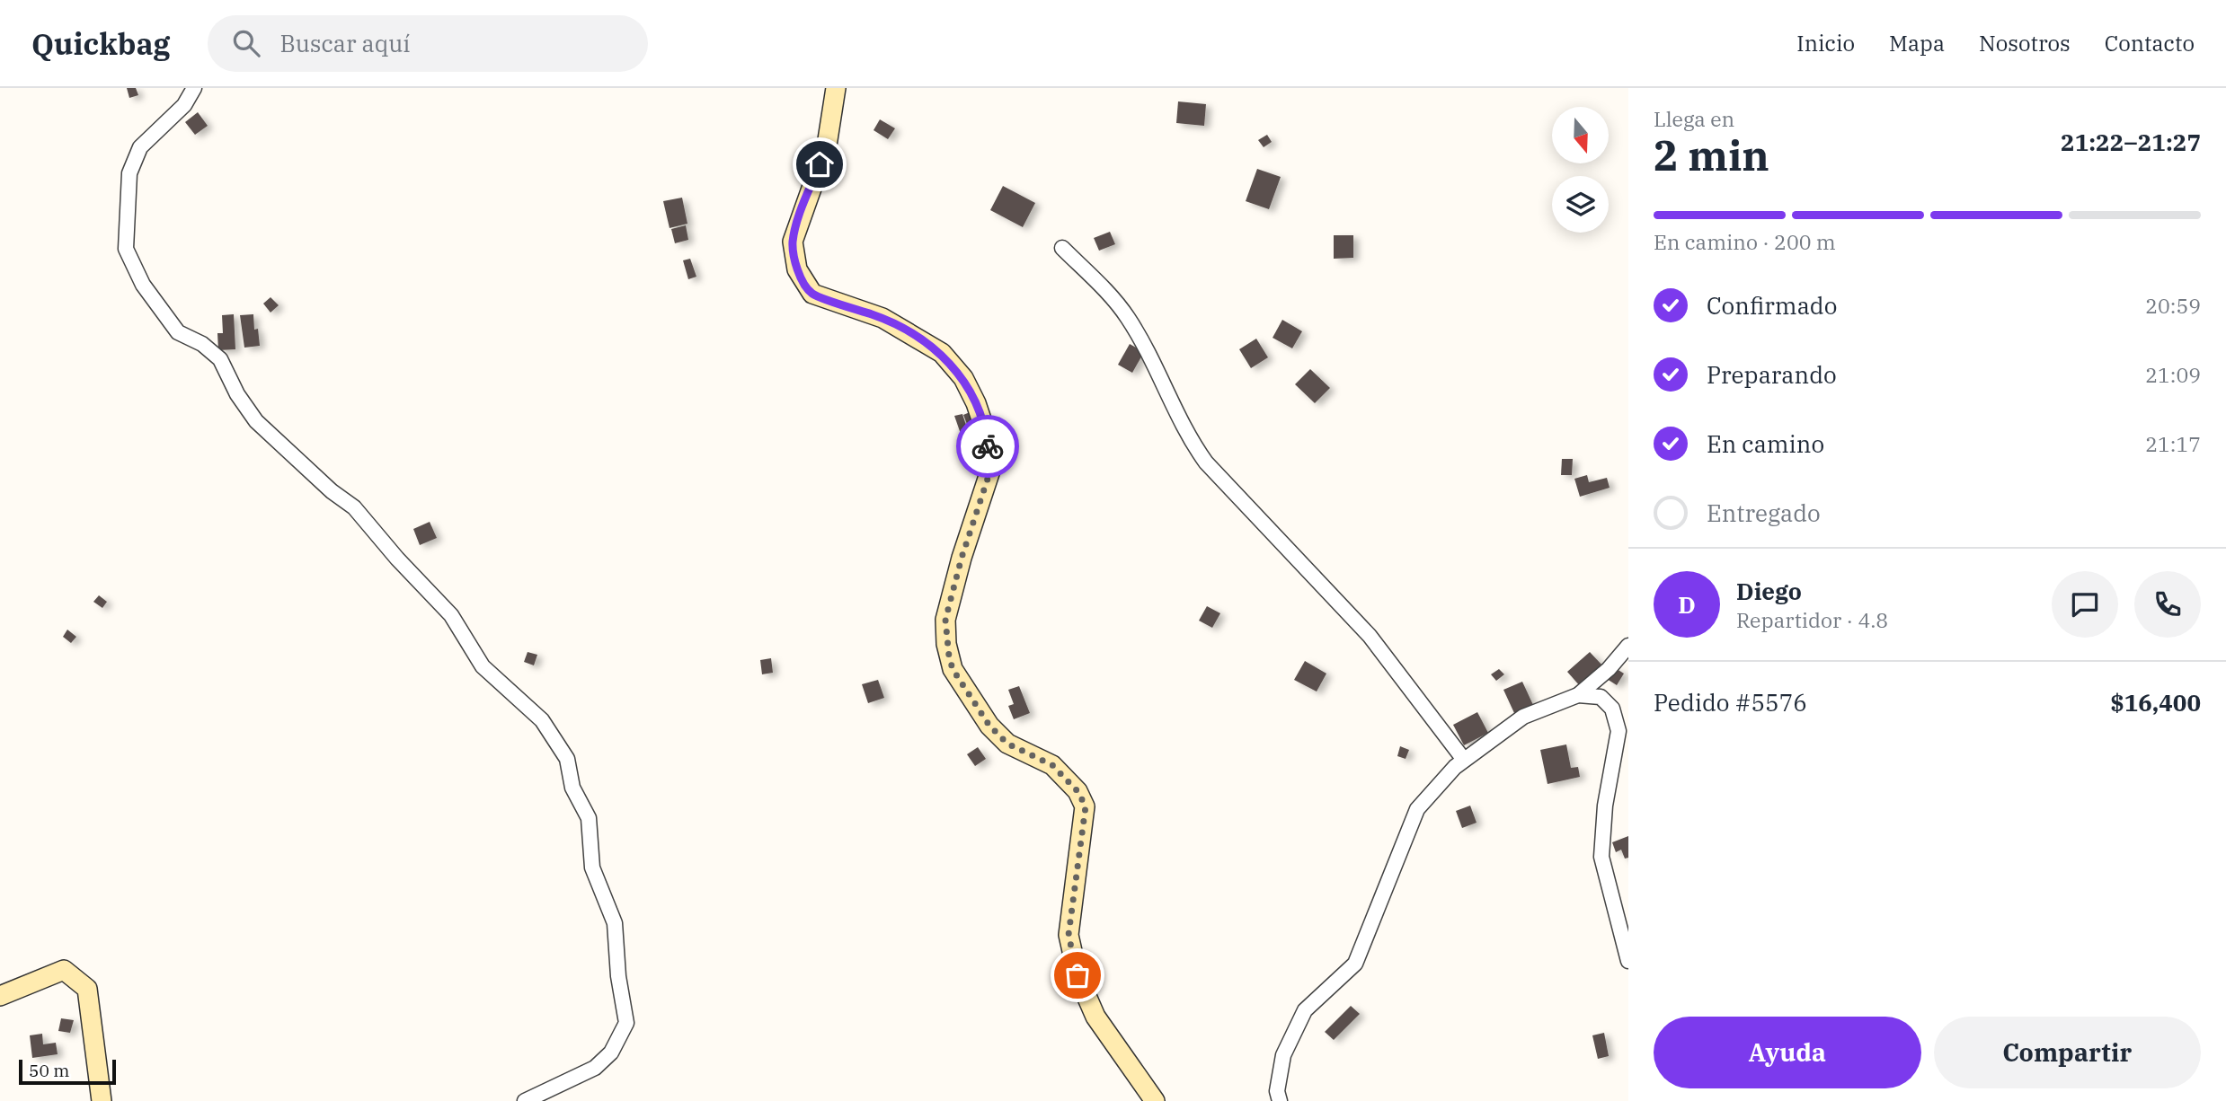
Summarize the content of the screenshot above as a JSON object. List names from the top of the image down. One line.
{"scale_bar":"50 m","north":"bottom","page":{"header":"Quickbag","search":"Buscar aquí","nav":["Inicio","Mapa","Nosotros","Contacto"],"heading":["2 min","Llega en","21:22–21:27"],"panel":["Diego","Repartidor · 4.8","Pedido #5576","$16,400"],"bar":"En camino · 200 m","list":[["Confirmado","20:59"],["Preparando","21:09"],["En camino","21:17"],"Entregado"],"round":"D","buttons":["Ayuda","Compartir"],"scale":"50 m"}}
